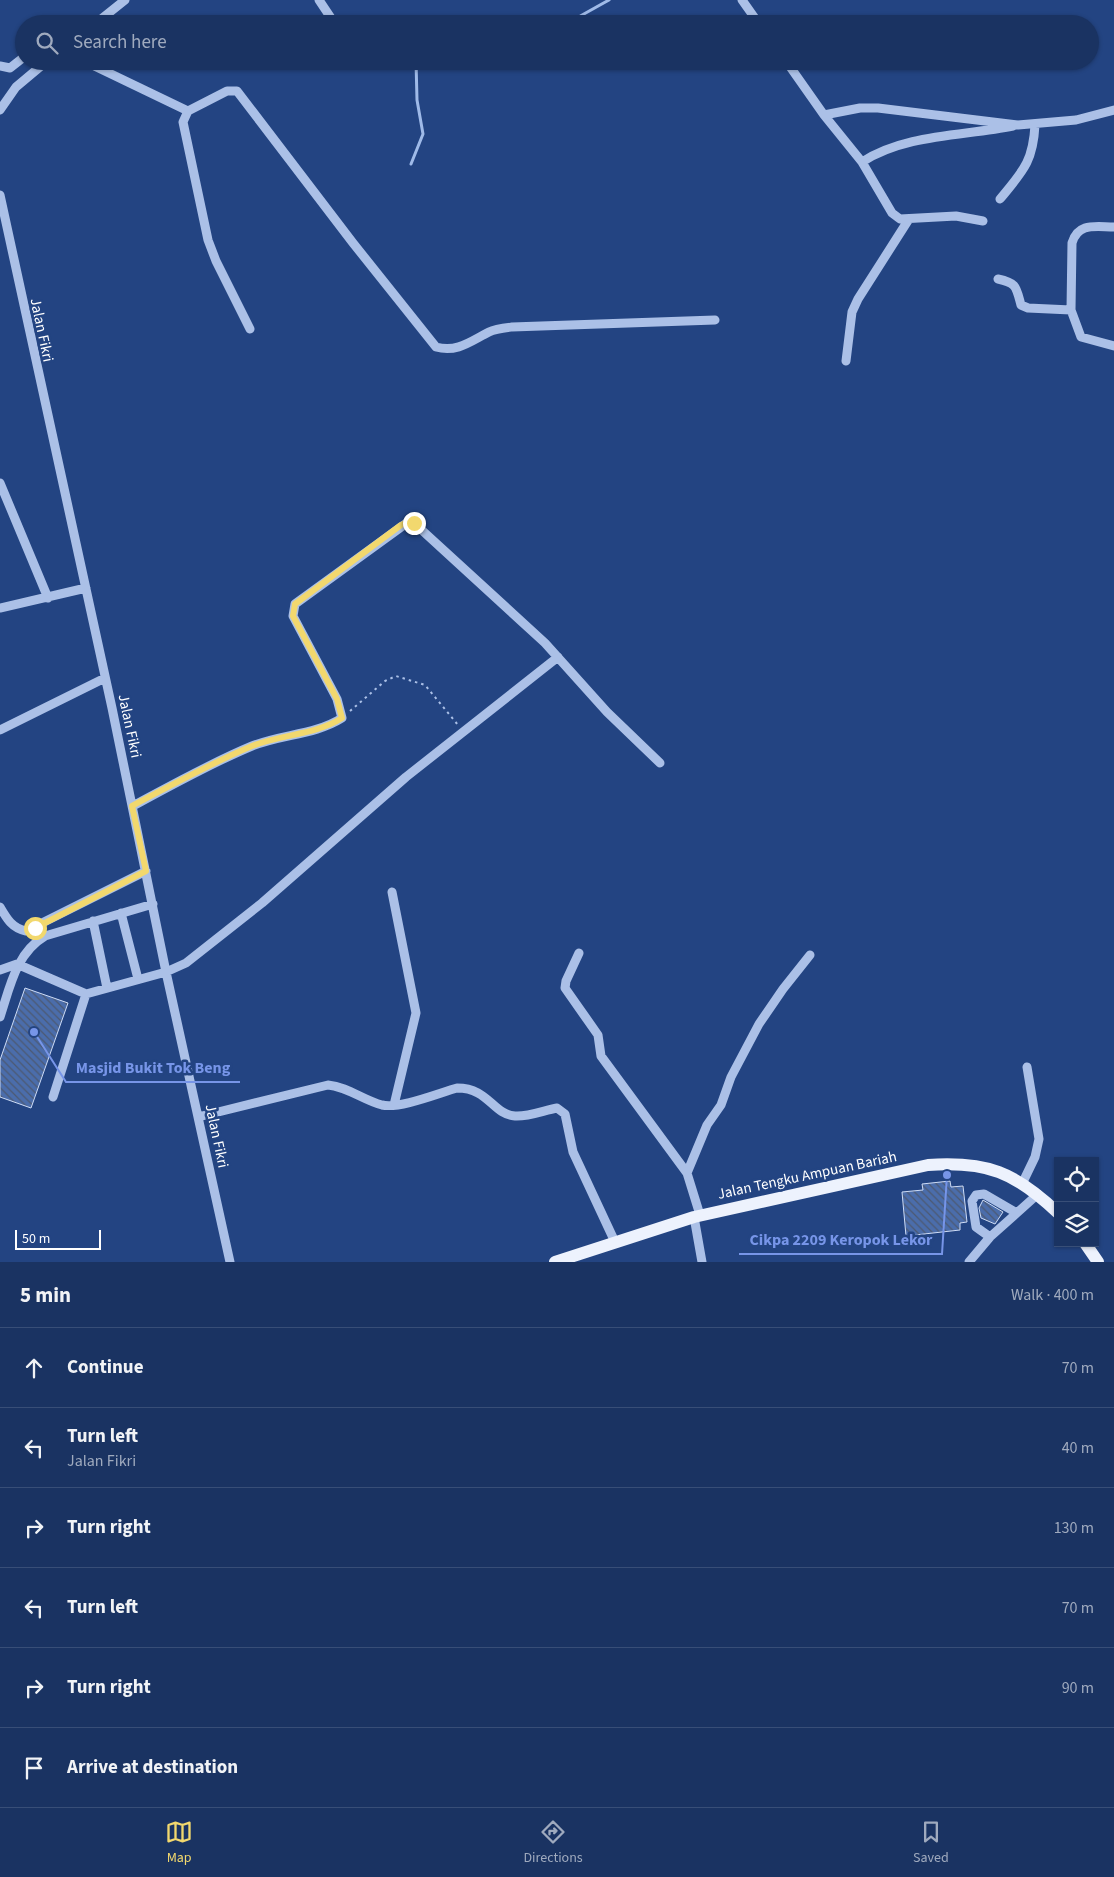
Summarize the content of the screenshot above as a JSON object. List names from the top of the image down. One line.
{"streets":{"main road":["Jalan Tengku Ampuan Bariah"],"street":["Jalan Fikri"]},"places":["Masjid Bukit Tok Beng","Cikpa 2209 Keropok Lekor"],"scale_bar":"50 m","page":{"search":"Search here","scale":"50 m","heading":["5 min","Walk · 400 m"],"list":[["Continue","70 m"],["Turn left","Jalan Fikri","40 m"],["Turn right","130 m"],["Turn left","70 m"],["Turn right","90 m"],"Arrive at destination"],"nav":["Map","Directions","Saved"]}}
